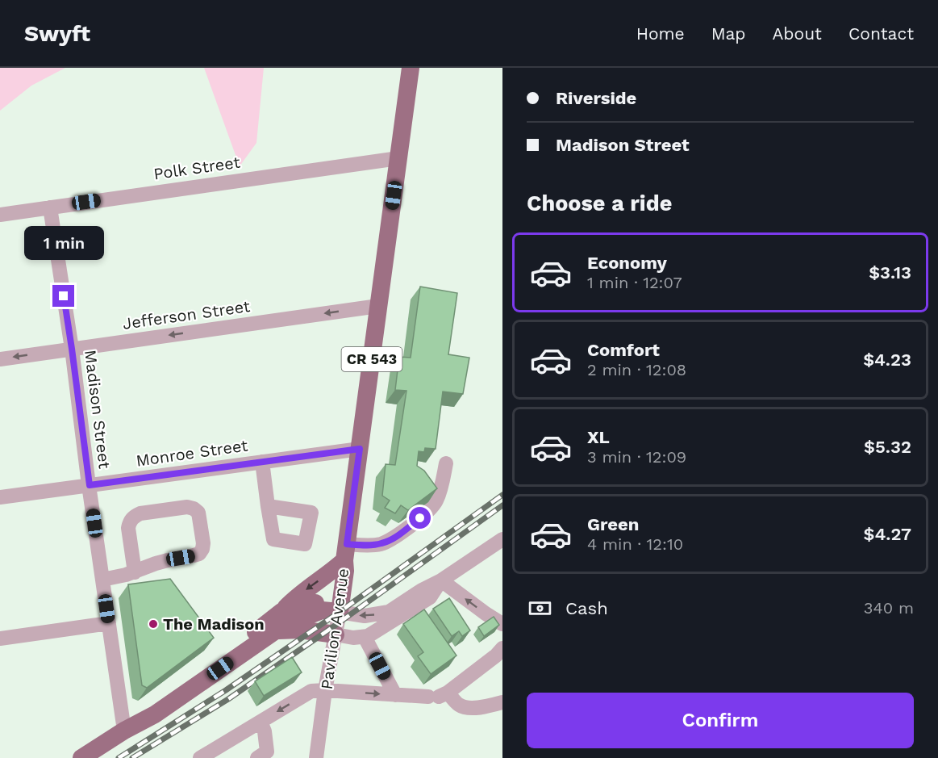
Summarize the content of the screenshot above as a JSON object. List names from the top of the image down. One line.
{"streets":{"main road":["CR 543","Pavilion Avenue"],"street":["Polk Street","Jefferson Street","Madison Street","Monroe Street"]},"crossings":[["Polk Street","Madison Street"],["Polk Street","Pavilion Avenue"],["Jefferson Street","Madison Street"],["Jefferson Street","Pavilion Avenue"],["Madison Street","Monroe Street"],["Monroe Street","Pavilion Avenue"]],"one_way":["Jefferson Street"],"places":["The Madison"],"page":{"header":"Swyft","nav":["Home","Map","About","Contact"],"banner":["Riverside","Madison Street"],"heading":"Choose a ride","bubble":"1 min","list":[{"name":"Economy","note":"1 min · 12:07","value":"$3.13"},{"name":"Comfort","note":"2 min · 12:08","value":"$4.23"},{"name":"XL","note":"3 min · 12:09","value":"$5.32"},{"name":"Green","note":"4 min · 12:10","value":"$4.27"}],"pay":["Cash","340 m"],"buttons":"Confirm"}}
